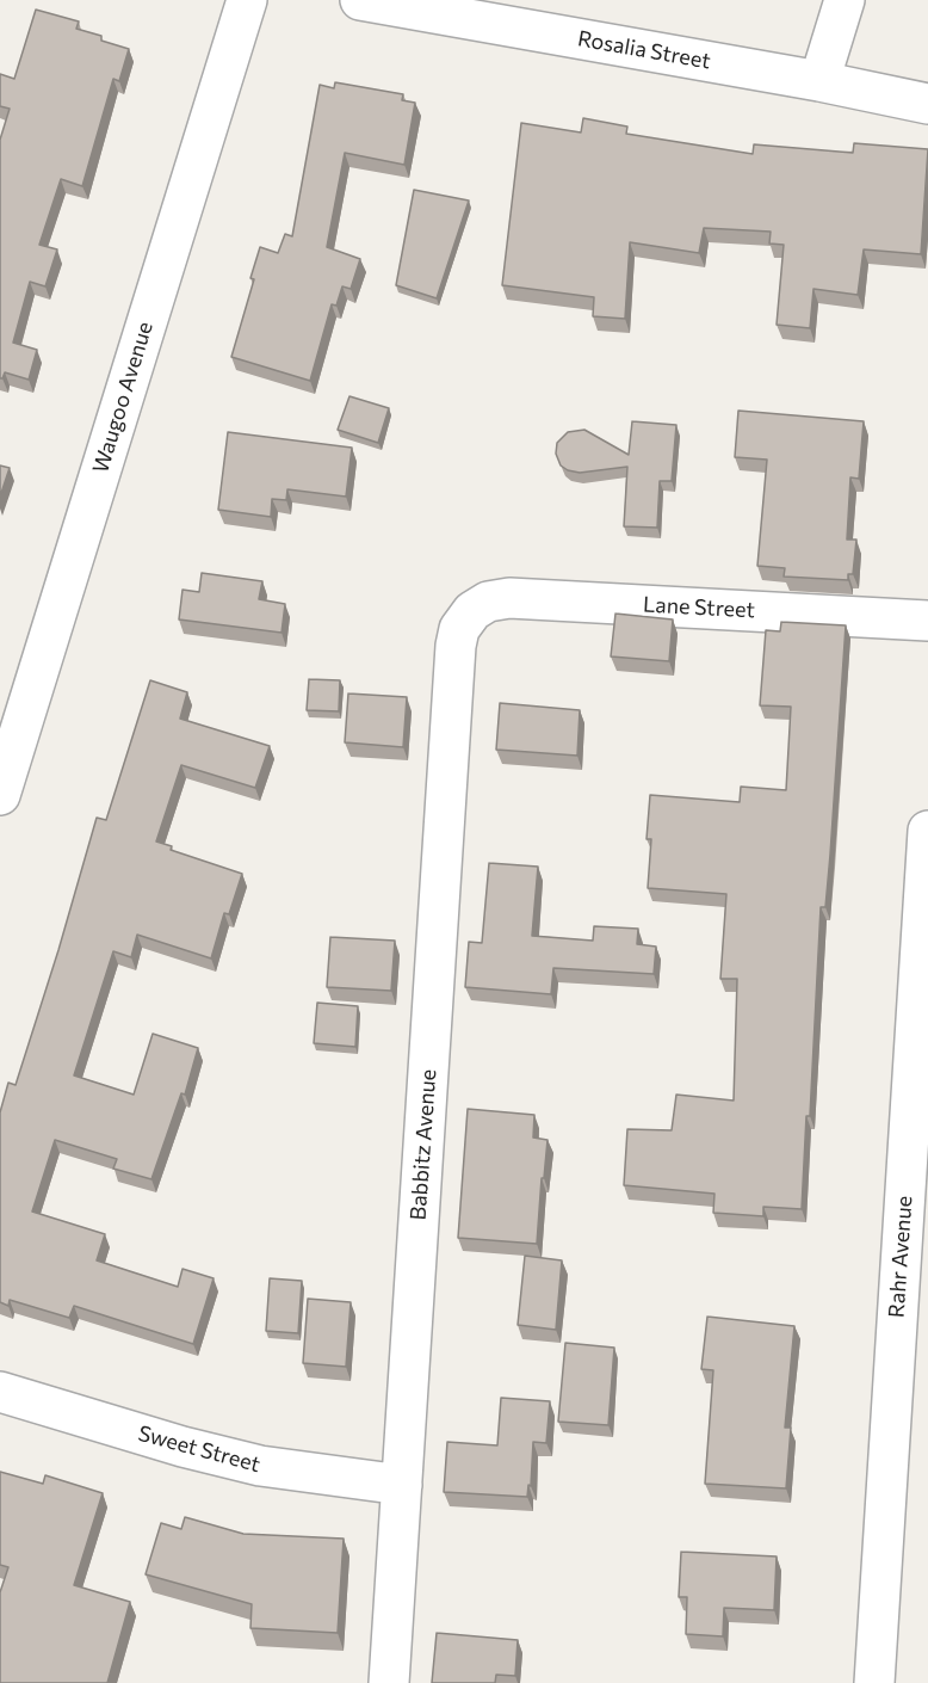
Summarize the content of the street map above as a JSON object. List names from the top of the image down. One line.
{"streets":{"street":["Rosalia Street","Waugoo Avenue","Lane Street","Babbitz Avenue","Rahr Avenue","Sweet Street"]},"crossings":[["Lane Street","Babbitz Avenue"],["Babbitz Avenue","Sweet Street"]]}
